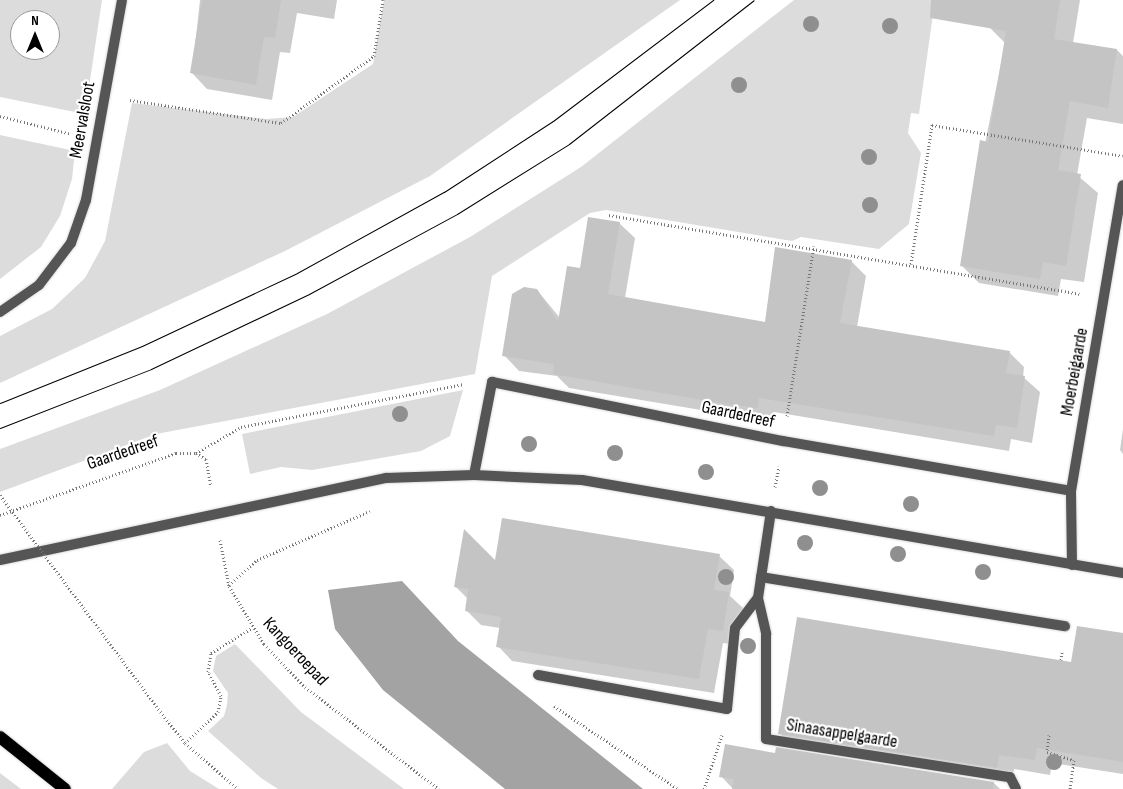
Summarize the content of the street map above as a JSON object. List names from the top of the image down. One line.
{"streets":{"street":["Meervalsloot","Moerbeigaarde","Gaardedreef","Sinaasappelgaarde"],"path":["Kangoeroepad"]},"crossings":[["Moerbeigaarde","Gaardedreef"]],"north":"top"}
